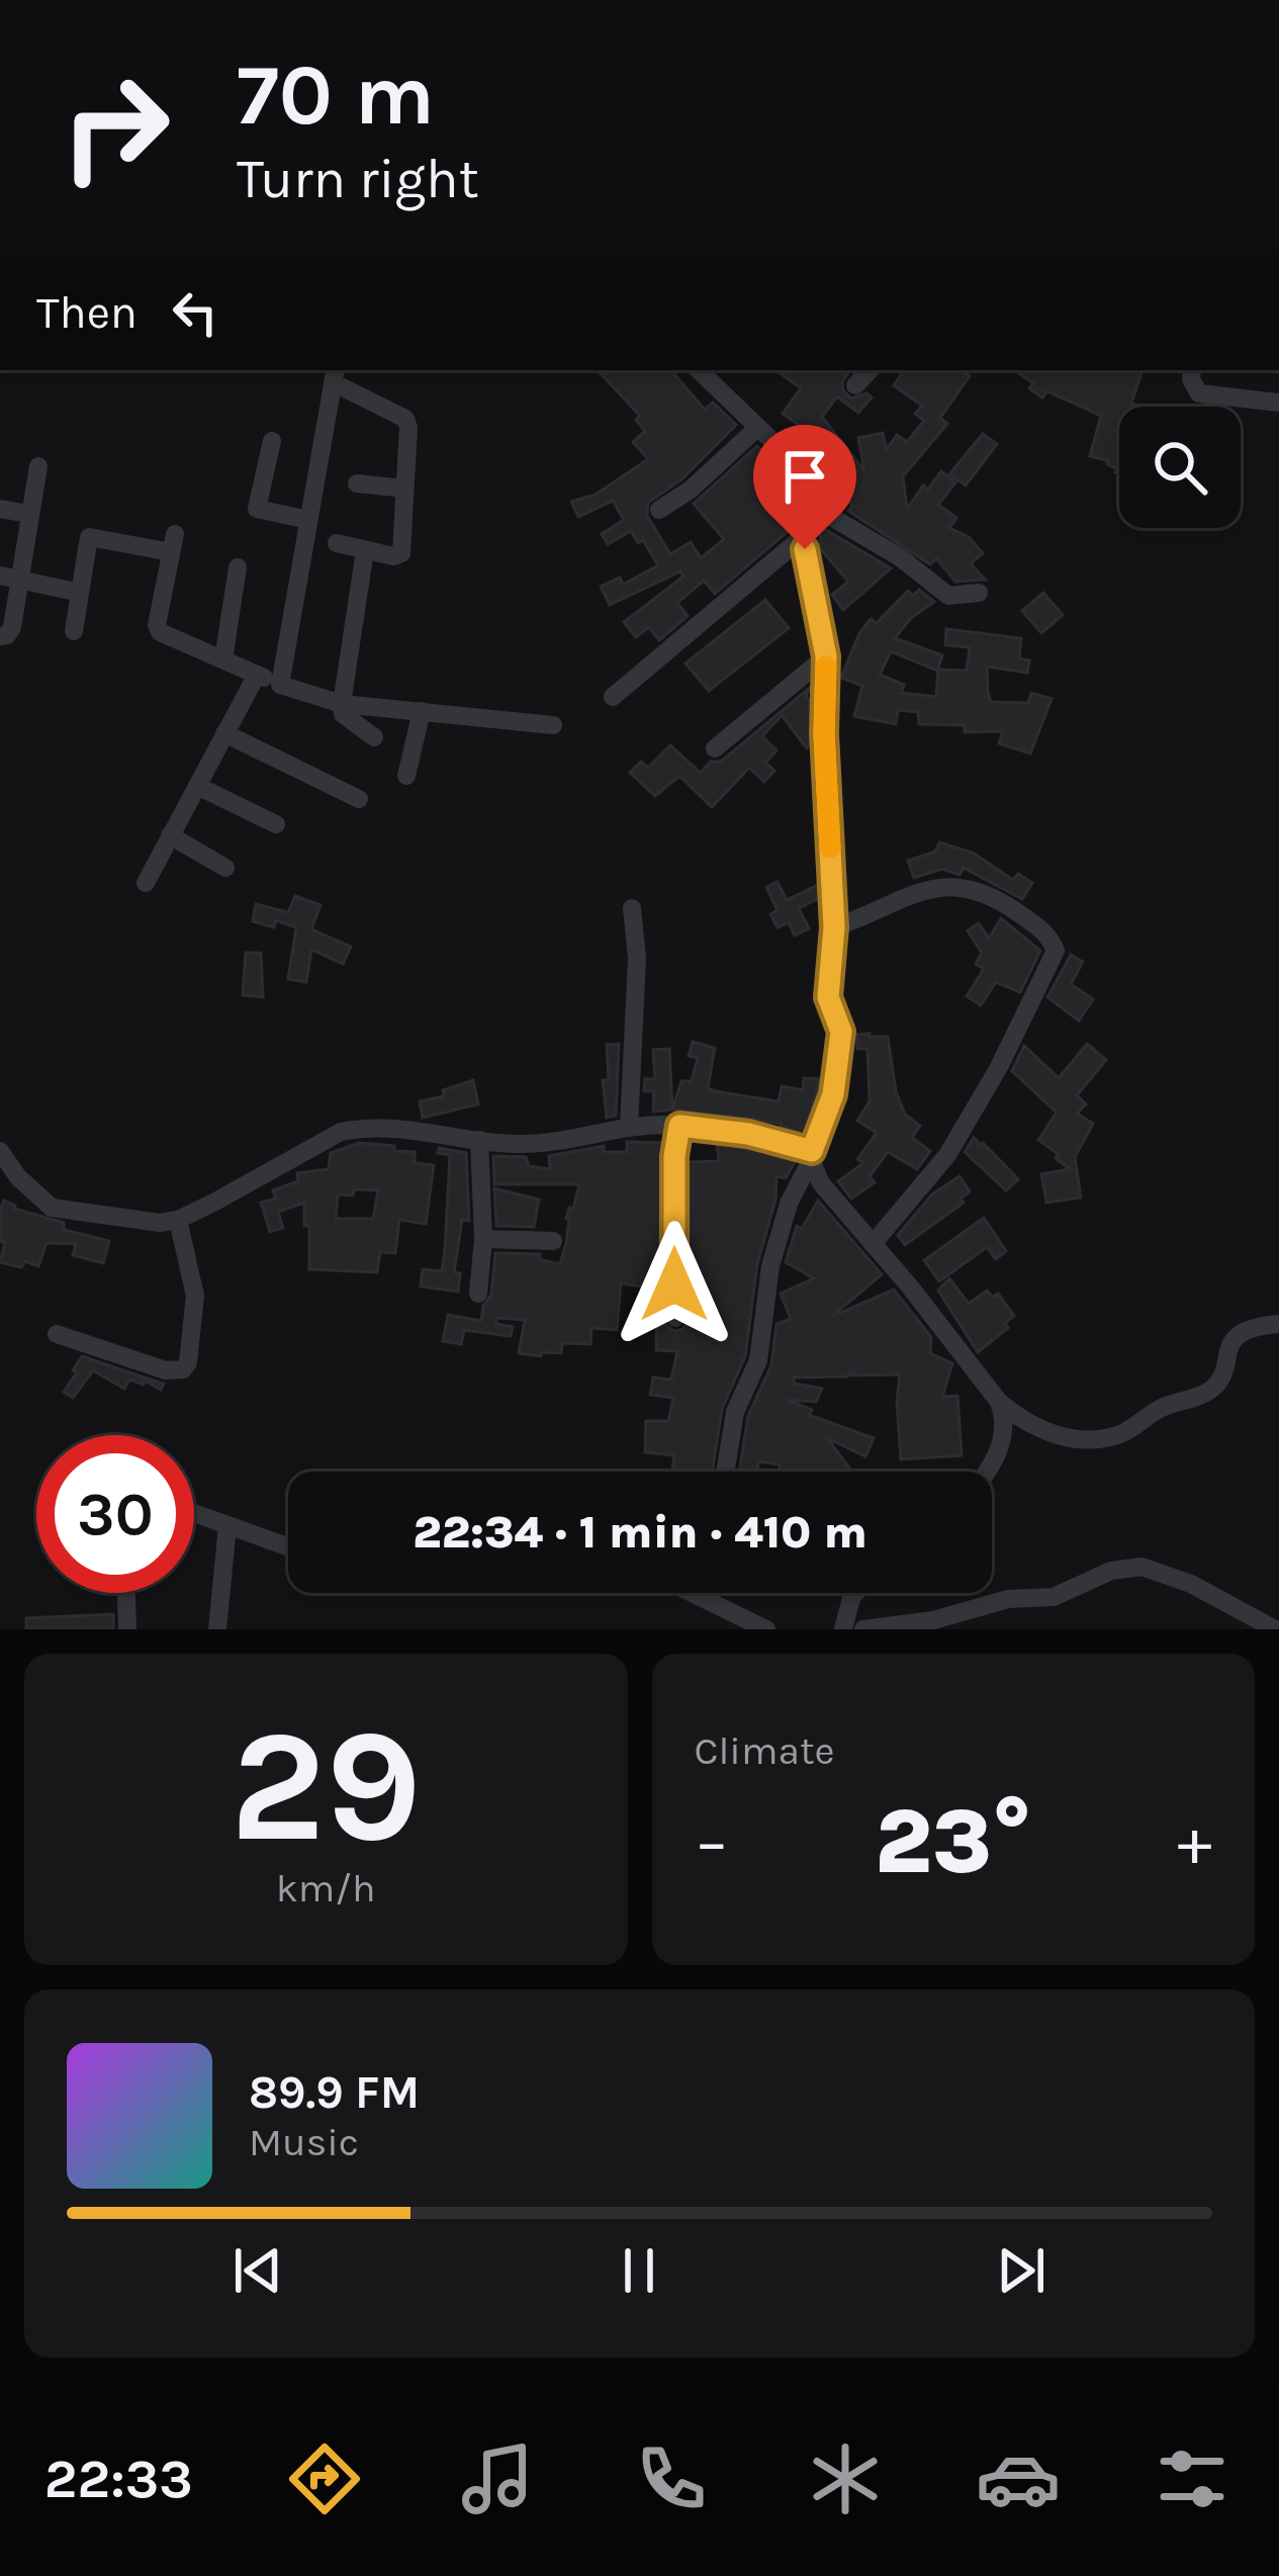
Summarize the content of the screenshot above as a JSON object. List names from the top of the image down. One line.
{"page":{"turn":["70 m","Turn right"],"then":"Then","limit":"30","trip":"22:34 · 1 min · 410 m","tile":[["29","km/h"],"Climate"],"heat":["−","23°","+"],"song":["89.9 FM","Music"],"tabs":"22:33"}}
